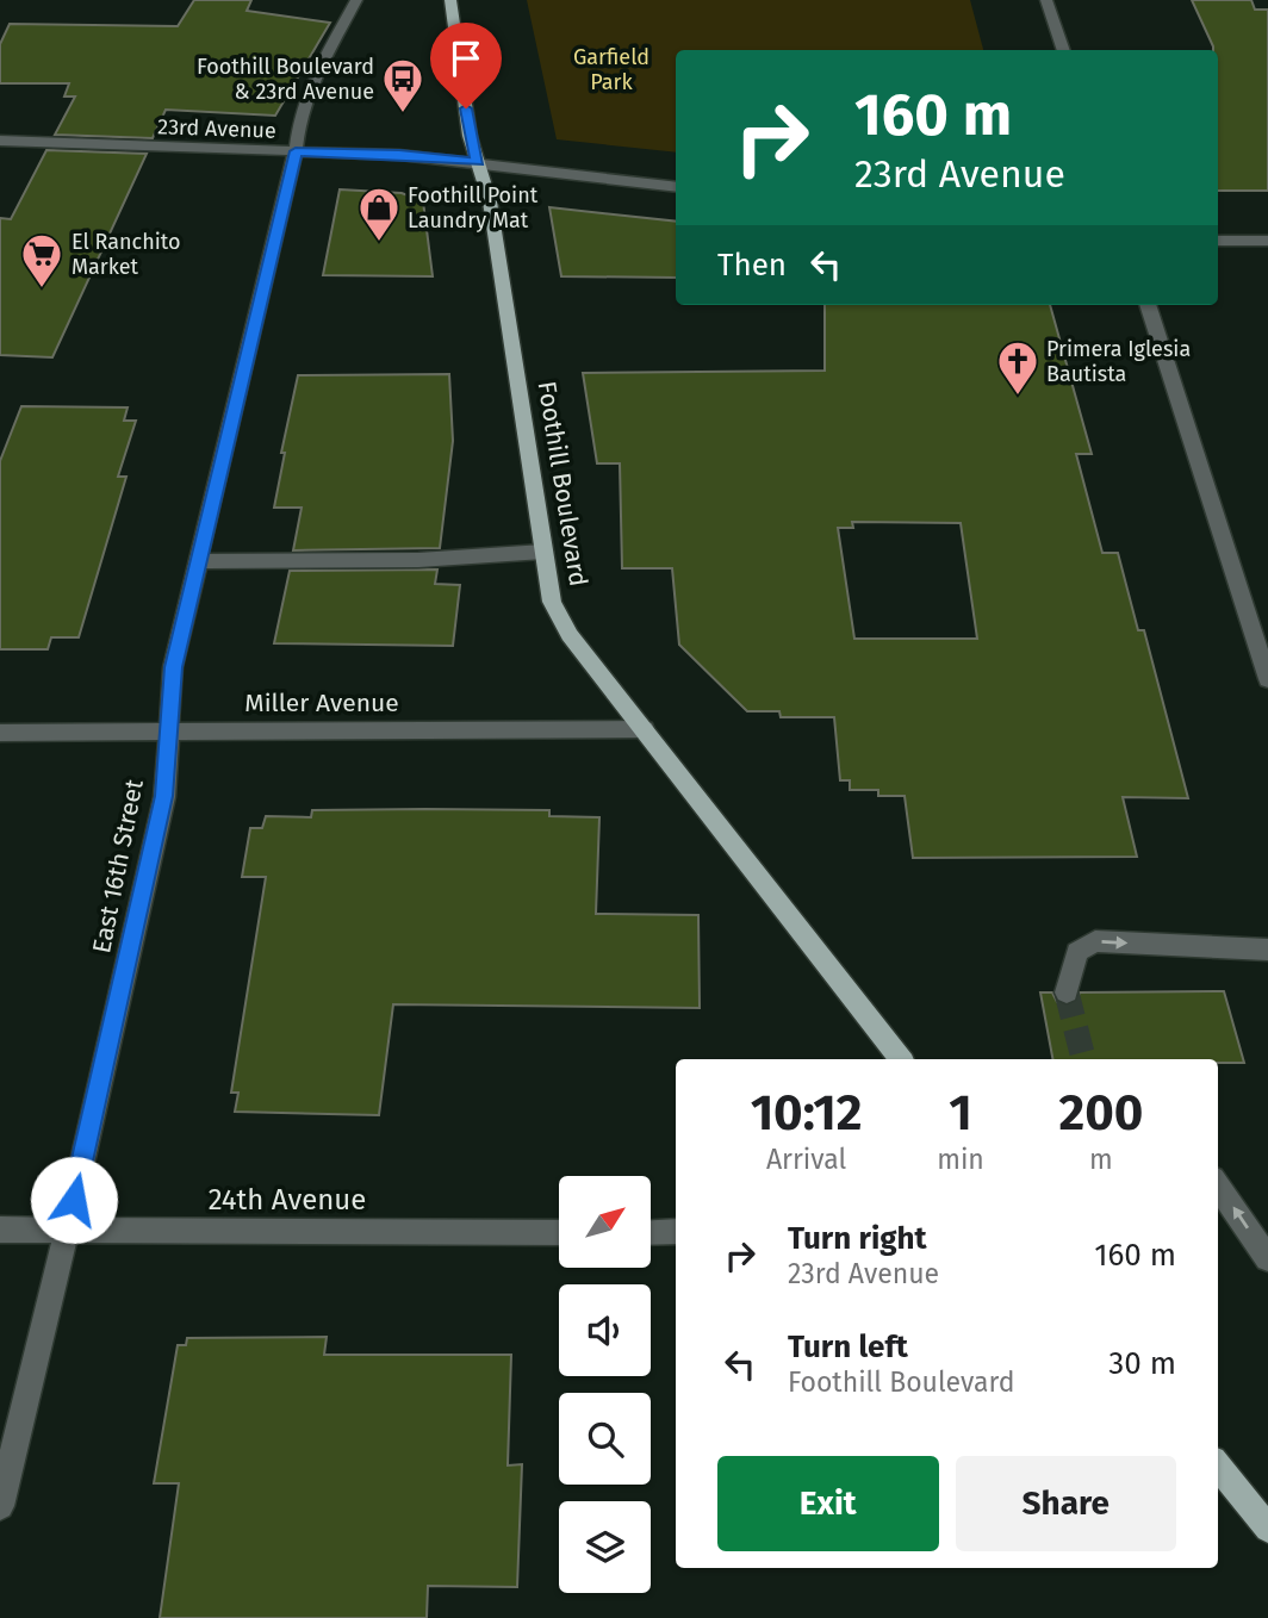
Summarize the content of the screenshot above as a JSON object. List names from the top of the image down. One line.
{"streets":{"main road":["Foothill Boulevard"],"street":["23rd Avenue","Miller Avenue","East 16th Street","24th Avenue"]},"crossings":[["23rd Avenue","Foothill Boulevard"],["23rd Avenue","East 16th Street"],["Foothill Boulevard","Miller Avenue"],["Miller Avenue","East 16th Street"],["East 16th Street","24th Avenue"]],"parks":["Garfield Park"],"places":{"bus stop":["Foothill Boulevard & 23rd Avenue"],"shop":["Foothill Point Laundry Mat"],"supermarket":["El Ranchito Market"],"church":["Primera Iglesia Bautista"]},"north":"top right","page":{"turn":["160 m","23rd Avenue"],"then":"Then","eta":["10:12","Arrival","1","min","200","m"],"list":[{"name":"Turn right","note":"23rd Avenue","value":"160 m"},{"name":"Turn left","note":"Foothill Boulevard","value":"30 m"}],"buttons":["Exit","Share"]}}
